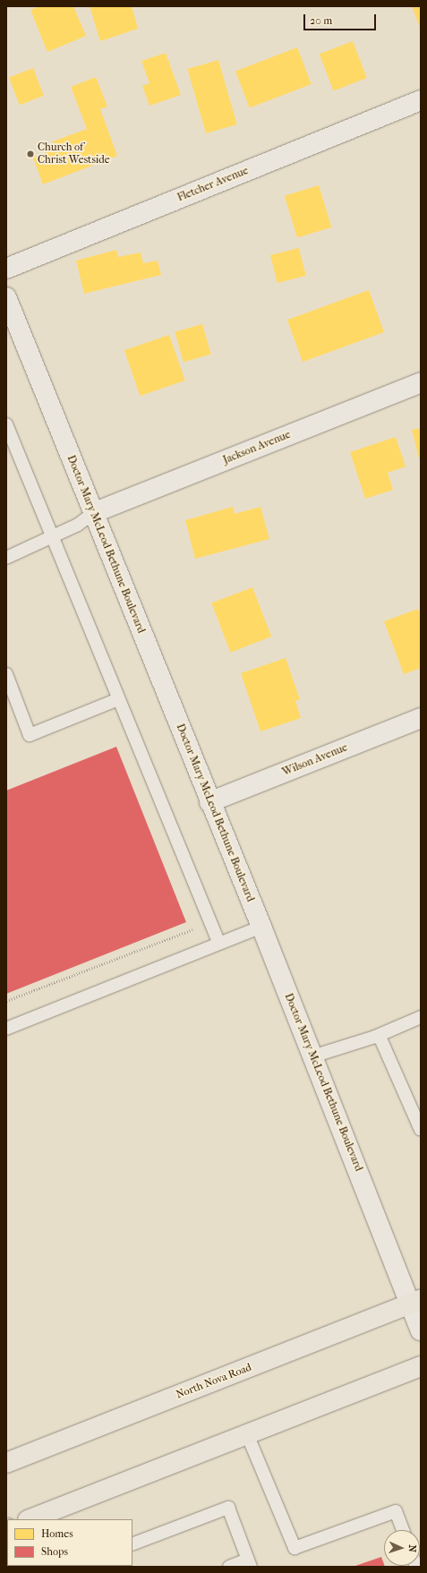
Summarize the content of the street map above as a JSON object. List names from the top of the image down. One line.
{"streets":{"main road":["North Nova Road"],"street":["Fletcher Avenue","Jackson Avenue","Doctor Mary McLeod Bethune Boulevard","Wilson Avenue"]},"crossings":[["Jackson Avenue","Doctor Mary McLeod Bethune Boulevard"],["Doctor Mary McLeod Bethune Boulevard","Wilson Avenue"],["Doctor Mary McLeod Bethune Boulevard","North Nova Road"]],"places":["Church of Christ Westside"],"legend":["Homes","Shops"],"scale_bar":"20 m","north":"right"}
